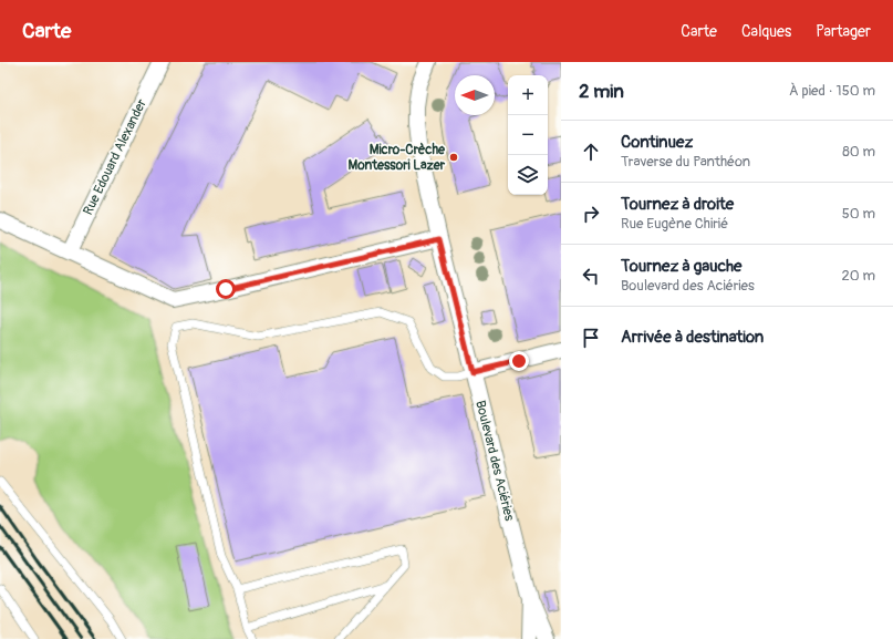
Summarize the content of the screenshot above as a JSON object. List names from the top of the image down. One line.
{"streets":{"street":["Rue Edouard Alexander","Boulevard des Aciéries"]},"places":["Micro-Crèche Montessori Lazer"],"north":"left","page":{"header":"Carte","nav":["Carte","Calques","Partager"],"heading":["2 min","À pied · 150 m"],"map_buttons":["+","−"],"list":[["Continuez","Traverse du Panthéon","80 m"],["Tournez à droite","Rue Eugène Chirié","50 m"],["Tournez à gauche","Boulevard des Aciéries","20 m"],"Arrivée à destination"]}}
